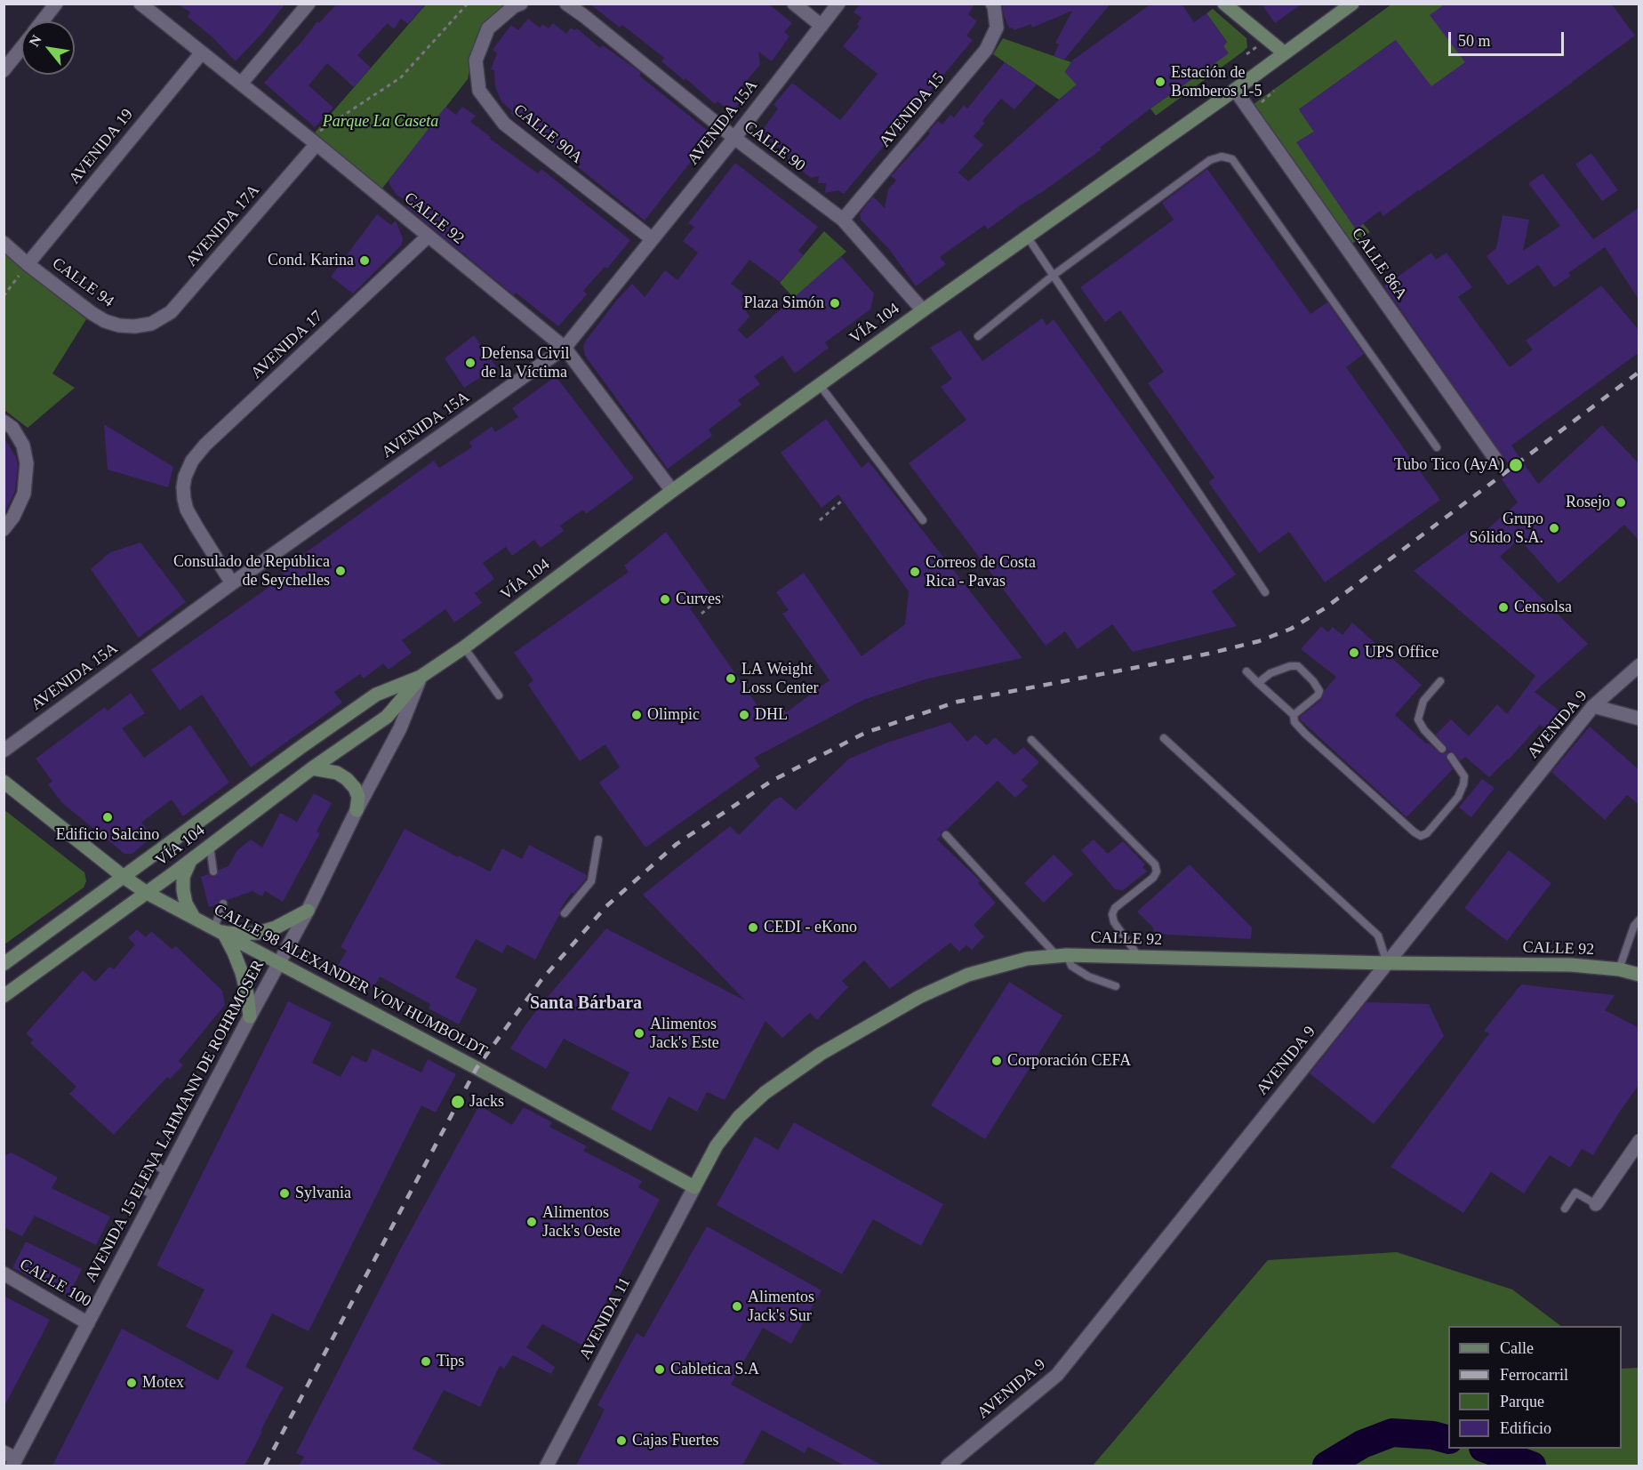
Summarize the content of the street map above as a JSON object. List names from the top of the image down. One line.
{"streets":{"main road":["CALLE 92","VÍA 104","CALLE 98 ALEXANDER VON HUMBOLDT"],"street":["AVENIDA 15","AVENIDA 15A","CALLE 90A","AVENIDA 19","CALLE 90","AVENIDA 17A","CALLE 86A","CALLE 94","AVENIDA 17","AVENIDA 9","AVENIDA 15 ELENA LAHMANN DE ROHRMOSER","CALLE 100","AVENIDA 11"]},"crossings":[["AVENIDA 15","CALLE 90"],["AVENIDA 15A","CALLE 90A"],["AVENIDA 15A","CALLE 90"],["AVENIDA 15A","CALLE 92"],["AVENIDA 15A","AVENIDA 17"],["AVENIDA 19","CALLE 92"],["AVENIDA 19","CALLE 94"],["CALLE 90","VÍA 104"],["CALLE 92","AVENIDA 17A"],["CALLE 92","VÍA 104"],["CALLE 92","AVENIDA 17"],["CALLE 92","AVENIDA 9"],["CALLE 92","CALLE 98 ALEXANDER VON HUMBOLDT"],["CALLE 92","AVENIDA 11"],["AVENIDA 17A","CALLE 94"],["CALLE 86A","VÍA 104"],["VÍA 104","CALLE 98 ALEXANDER VON HUMBOLDT"],["VÍA 104","AVENIDA 15 ELENA LAHMANN DE ROHRMOSER"],["CALLE 98 ALEXANDER VON HUMBOLDT","AVENIDA 15 ELENA LAHMANN DE ROHRMOSER"],["CALLE 98 ALEXANDER VON HUMBOLDT","AVENIDA 11"],["AVENIDA 15 ELENA LAHMANN DE ROHRMOSER","CALLE 100"]],"districts":["Santa Bárbara"],"parks":["Parque La Caseta"],"places":["Estación de Bomberos 1-5","Cond. Karina","Plaza Simón","Defensa Civil de la Víctima","Tubo Tico (AyA)","Rosejo","Grupo Sólido S.A.","Consulado de República de Seychelles","Correos de Costa Rica - Pavas","Curves","Censolsa","UPS Office","LA Weight Loss Center","Olimpic","DHL","Edificio Salcino","CEDI - eKono","Alimentos Jack's Este","Corporación CEFA","Jacks","Sylvania","Alimentos Jack's Oeste","Alimentos Jack's Sur","Tips","Cabletica S.A","Motex","Cajas Fuertes"],"legend":["Calle","Ferrocarril","Parque","Edificio"],"scale_bar":"50 m","north":"top left"}
